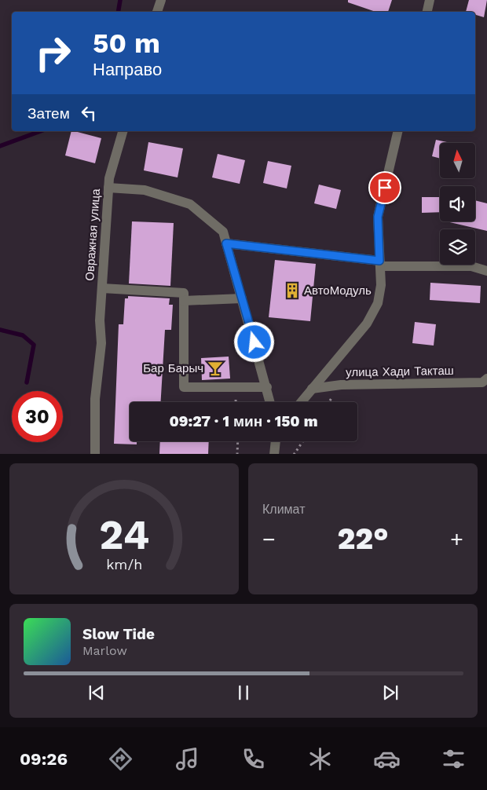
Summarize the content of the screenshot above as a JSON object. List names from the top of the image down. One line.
{"streets":{"street":["Овражная улица","улица Хади Такташ"]},"places":{"building":["АвтоМодуль"],"bar":["Бар Барыч"]},"north":"top","page":{"turn":["50 m","Направо"],"then":"Затем","limit":"30","trip":"09:27 · 1 мин · 150 m","tile":"Климат","heat":["−","22°","+"],"song":["Slow Tide","Marlow"],"tabs":"09:26","gauge":["24","km/h"]}}
